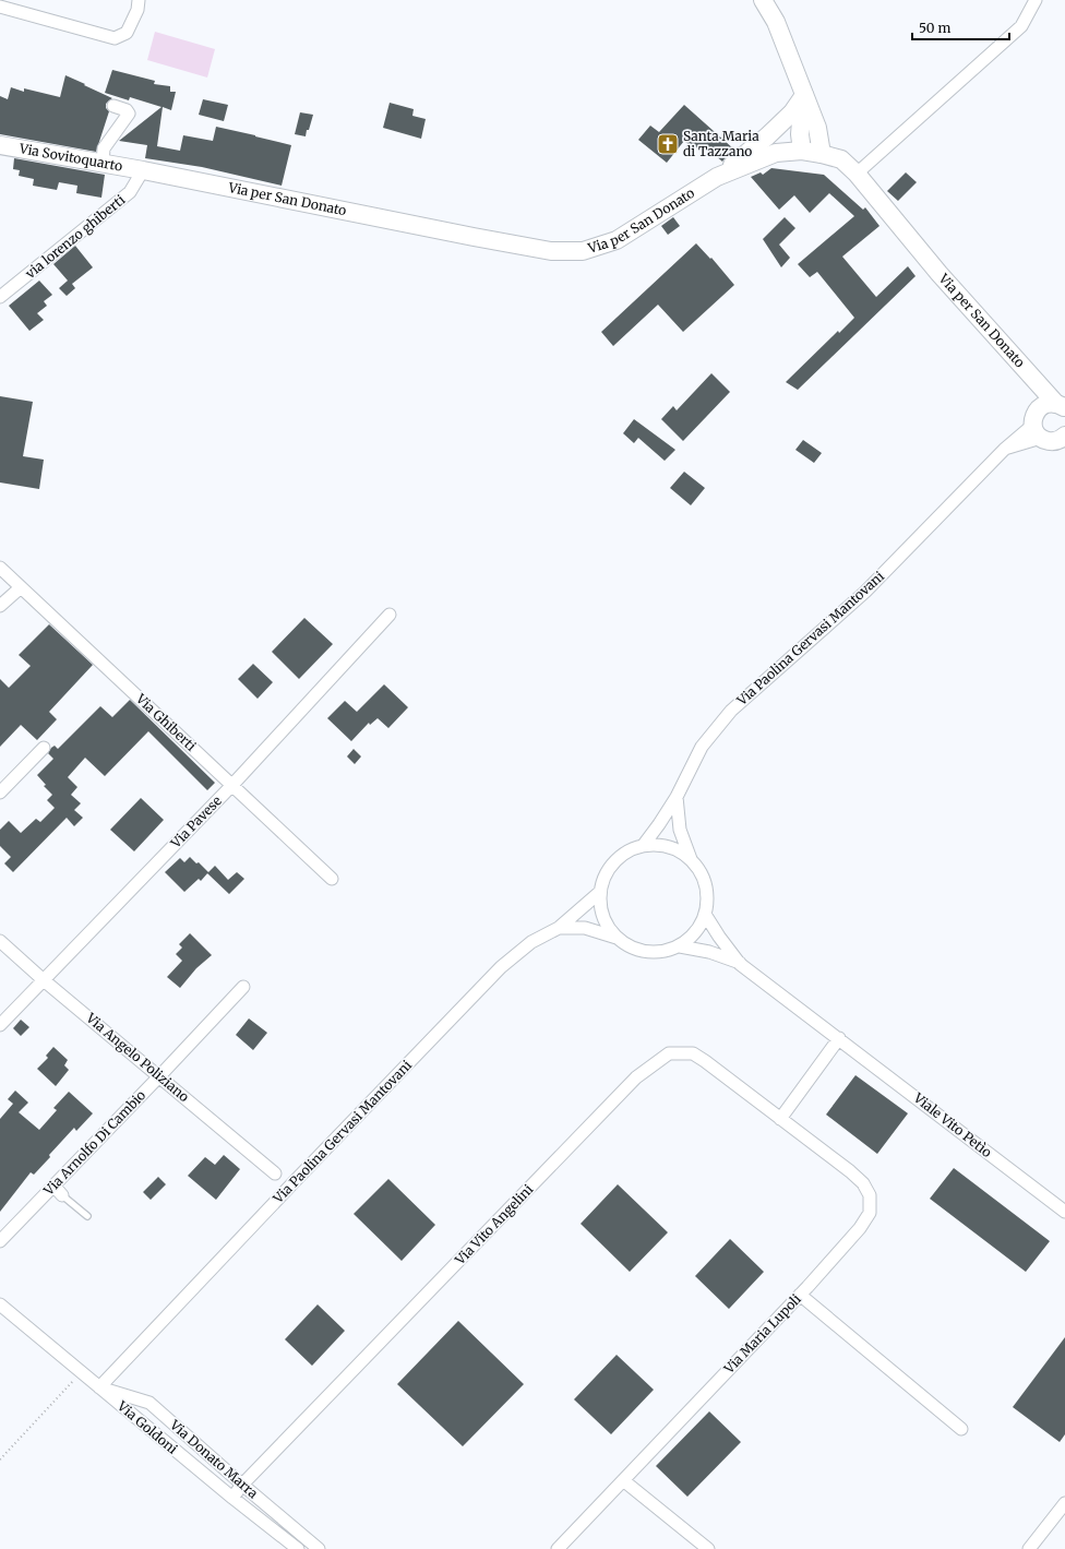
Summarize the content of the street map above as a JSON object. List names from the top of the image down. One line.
{"streets":{"street":["Via Sovitoquarto","Via per San Donato","via lorenzo ghiberti","Via Paolina Gervasi Mantovani","Via Ghiberti","Via Pavese","Via Angelo Poliziano","Viale Vito Petìo","Via Arnolfo Di Cambio","Via Vito Angelini","Via Maria Lupoli","Via Goldoni","Via Donato Marra"]},"crossings":[["Via Sovitoquarto","Via per San Donato"],["Via Sovitoquarto","via lorenzo ghiberti"],["Via per San Donato","via lorenzo ghiberti"],["Via Paolina Gervasi Mantovani","Via Goldoni"],["Via Paolina Gervasi Mantovani","Via Donato Marra"],["Via Ghiberti","Via Pavese"],["Via Pavese","Via Angelo Poliziano"],["Via Angelo Poliziano","Via Arnolfo Di Cambio"],["Via Vito Angelini","Via Maria Lupoli"],["Via Vito Angelini","Via Goldoni"],["Via Vito Angelini","Via Donato Marra"],["Via Goldoni","Via Donato Marra"]],"places":{"church":["Santa Maria di Tazzano"]},"scale_bar":"50 m"}
